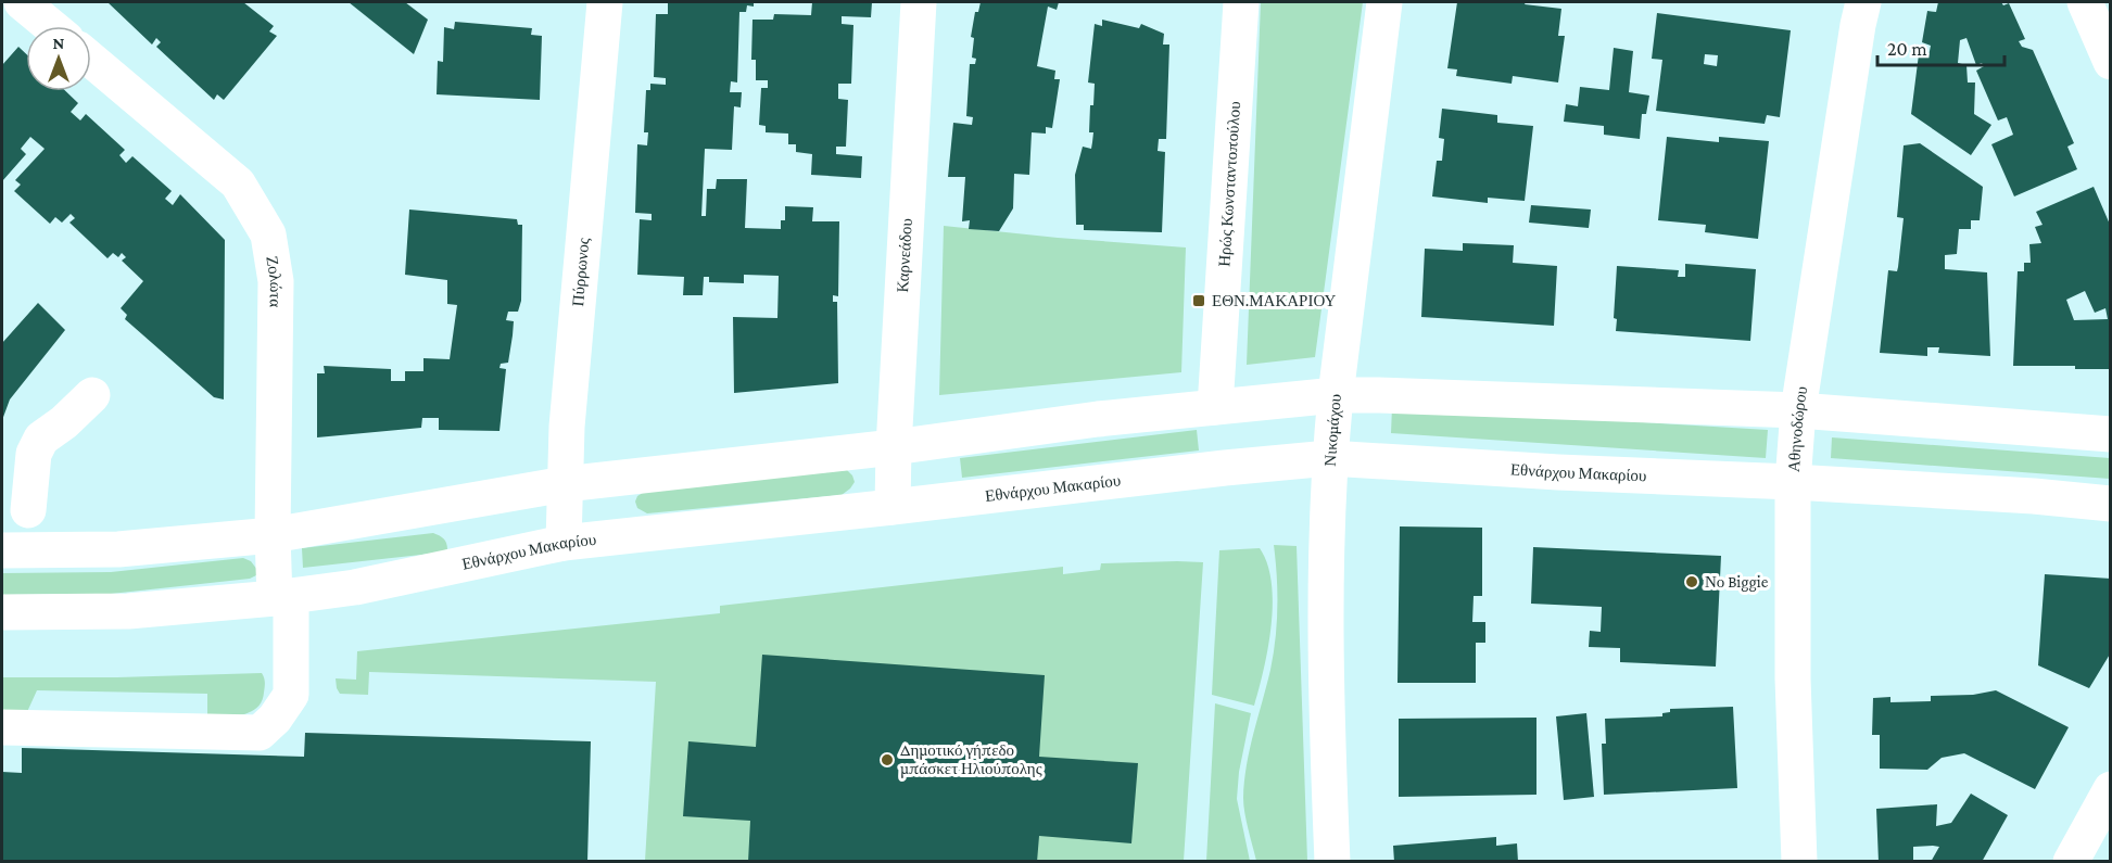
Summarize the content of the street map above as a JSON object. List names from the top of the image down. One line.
{"streets":{"street":["Ηρώς Κωνσταντοπούλου","Καρνεάδου","Πύρρωνος","Ζολώτα","Αθηνοδώρου","Νικομάχου","Εθνάρχου Μακαρίου"]},"crossings":[["Καρνεάδου","Εθνάρχου Μακαρίου"],["Πύρρωνος","Εθνάρχου Μακαρίου"],["Ζολώτα","Εθνάρχου Μακαρίου"],["Αθηνοδώρου","Εθνάρχου Μακαρίου"],["Νικομάχου","Εθνάρχου Μακαρίου"]],"places":{"transit":["ΕΘΝ.ΜΑΚΑΡΙΟΥ"],"other":["Νο Biggie","Δημοτικό γήπεδο μπάσκετ Ηλιούπολης"]},"scale_bar":"20 m","north":"top"}
